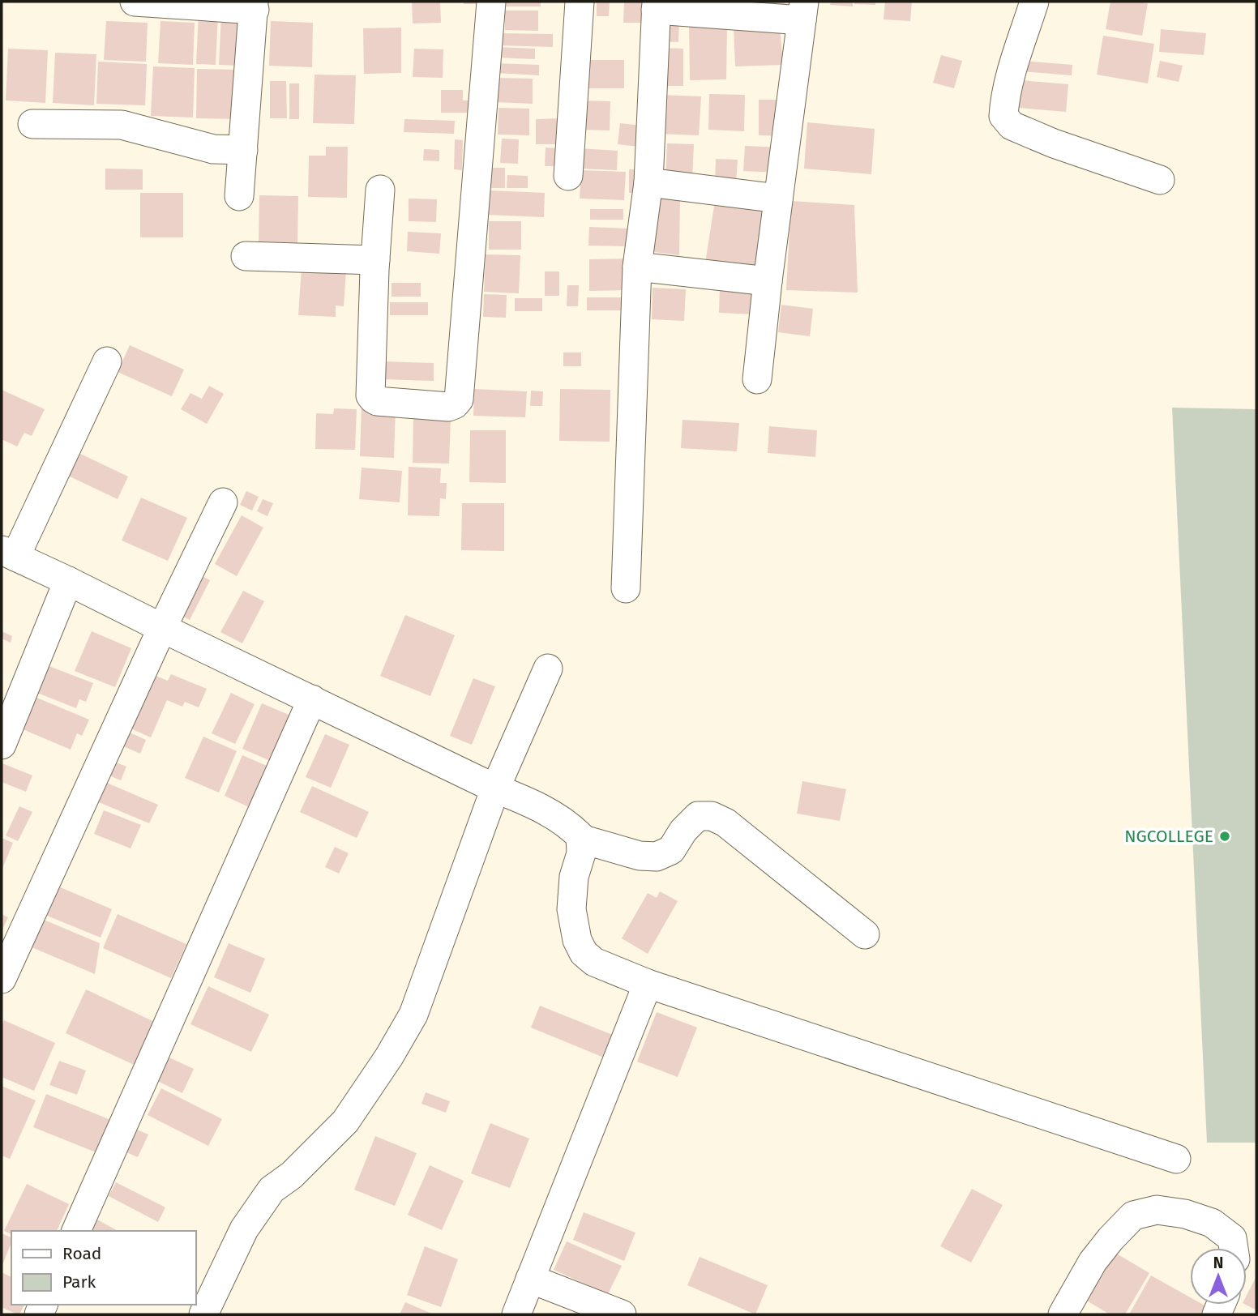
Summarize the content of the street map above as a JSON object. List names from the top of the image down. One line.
{"places":["NGCOLLEGE"],"legend":["Road","Park"],"north":"top"}
